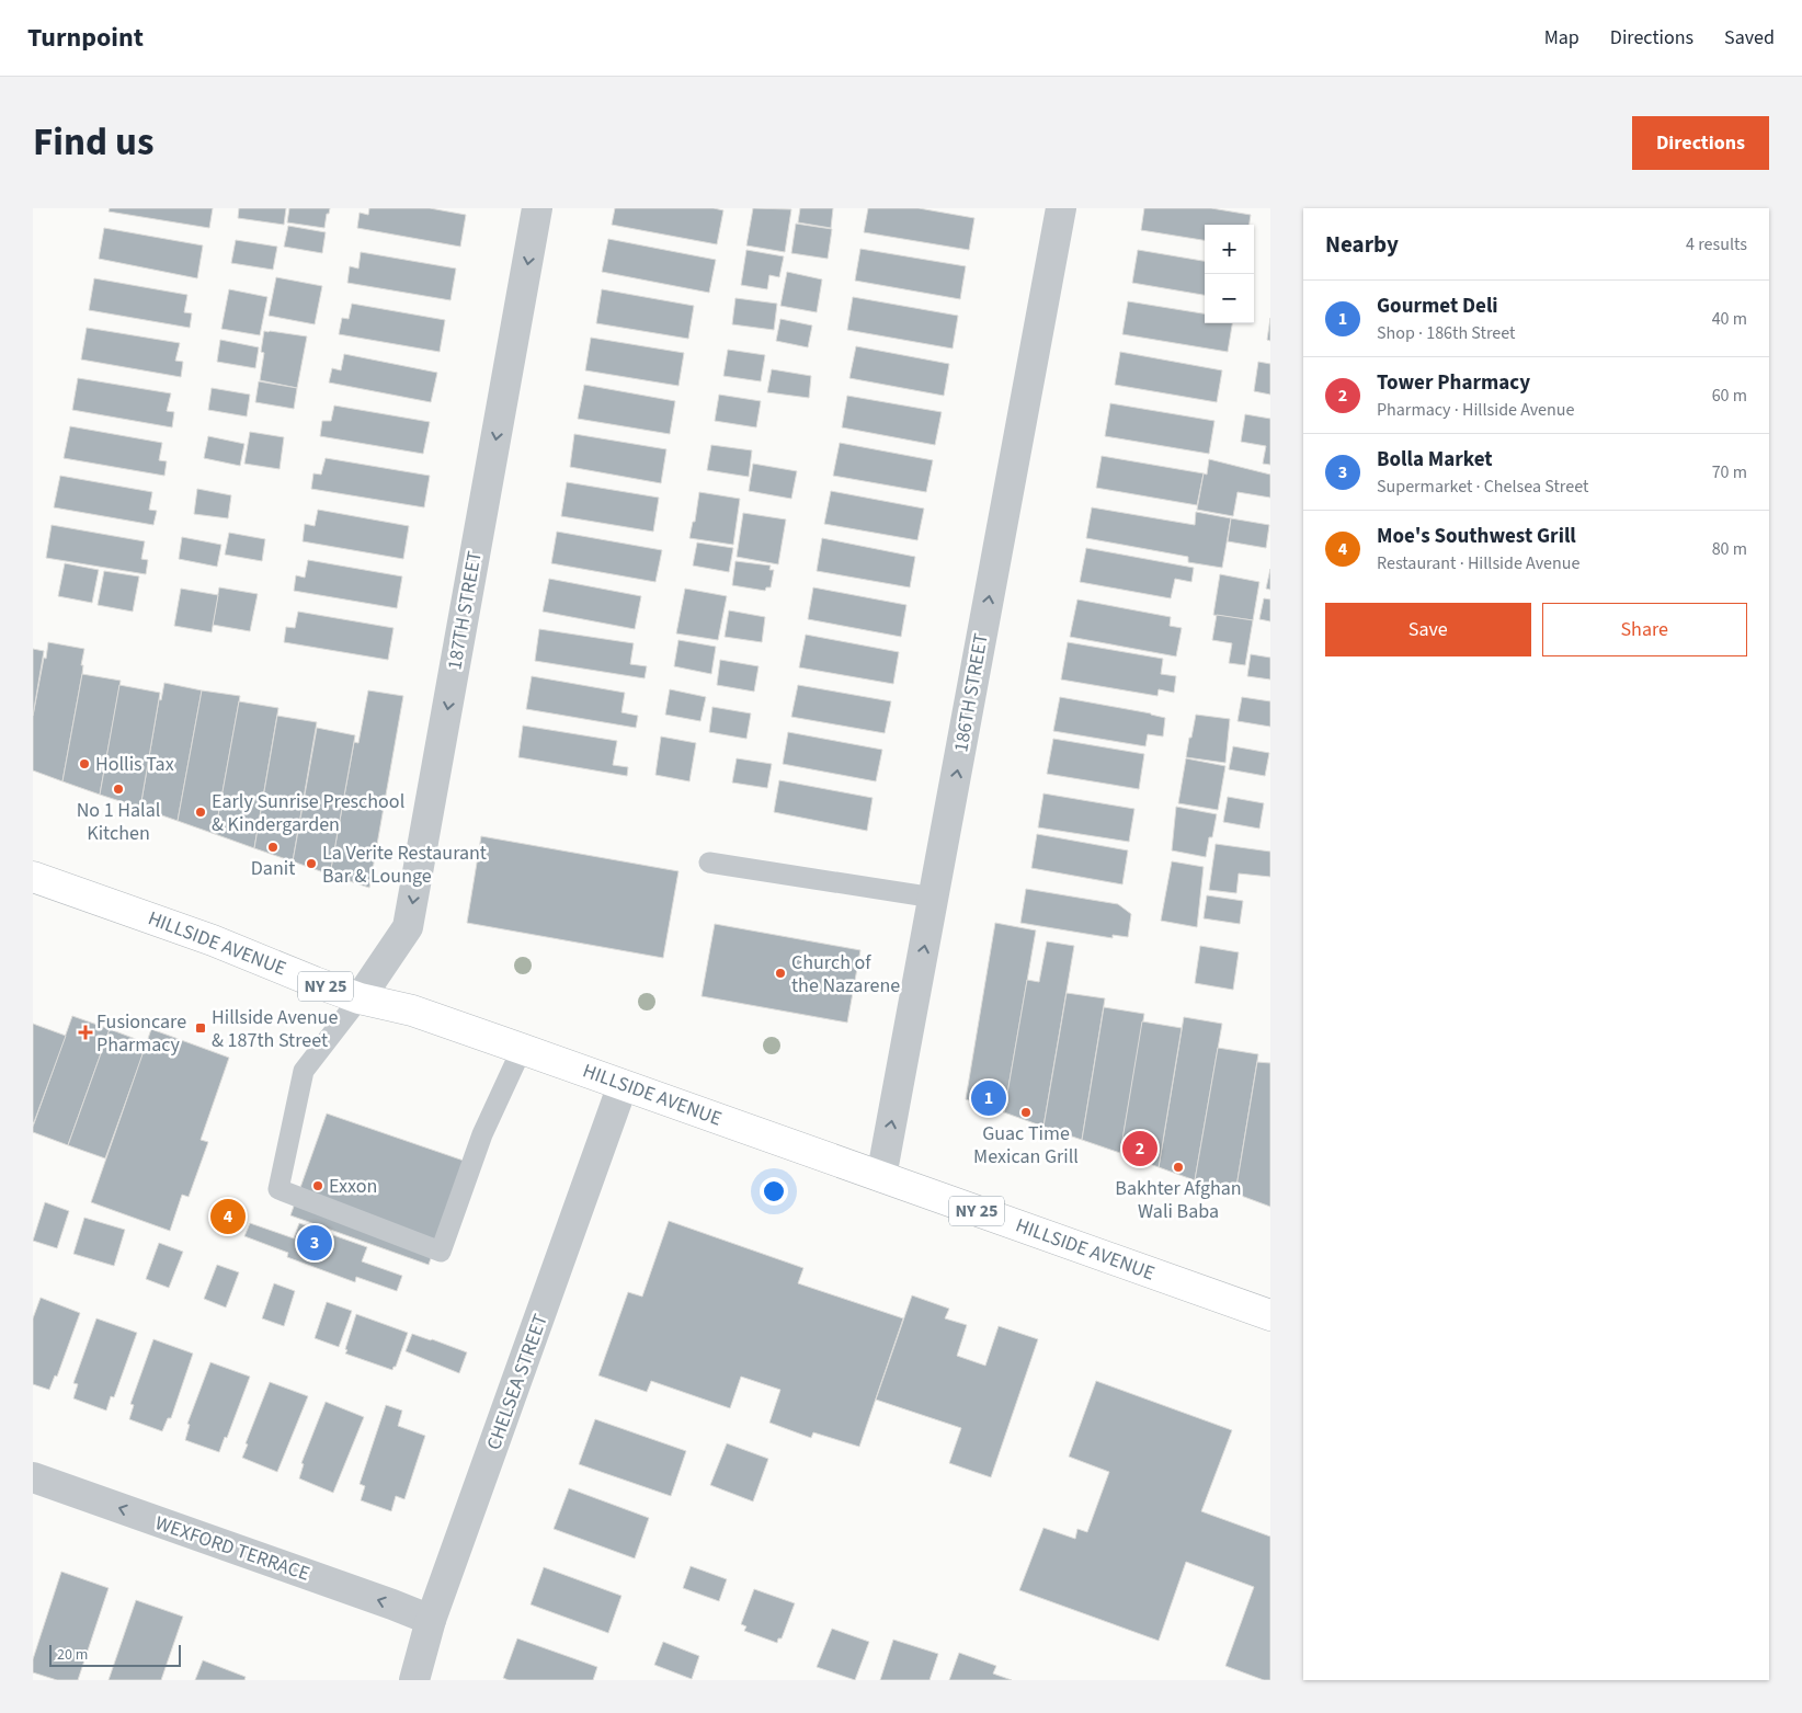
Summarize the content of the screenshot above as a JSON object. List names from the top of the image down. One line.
{"streets":{"main road":["HILLSIDE AVENUE","NY 25"],"street":["187TH STREET","186TH STREET","CHELSEA STREET","WEXFORD TERRACE"]},"crossings":[["187TH STREET","HILLSIDE AVENUE"],["186TH STREET","HILLSIDE AVENUE"],["HILLSIDE AVENUE","CHELSEA STREET"],["CHELSEA STREET","WEXFORD TERRACE"]],"one_way":["187TH STREET","186TH STREET","WEXFORD TERRACE"],"places":{"other":["Hollis Tax","No 1 Halal Kitchen","Early Sunrise Preschool & Kindergarden","Danit","La Verite Restaurant Bar & Lounge","Church of the Nazarene","Guac Time Mexican Grill","Bakhter Afghan Wali Baba","Exxon"],"transit":["Hillside Avenue & 187th Street"],"health":["Fusioncare Pharmacy"]},"scale_bar":"20 m","page":{"header":"Turnpoint","nav":["Map","Directions","Saved"],"title":"Find us","buttons":["Directions",["Save","Share"]],"heading":["Nearby","4 results"],"map_buttons":["+","−"],"list":[{"mark":"1","name":"Gourmet Deli","note":"Shop · 186th Street","value":"40 m"},{"mark":"2","name":"Tower Pharmacy","note":"Pharmacy · Hillside Avenue","value":"60 m"},{"mark":"3","name":"Bolla Market","note":"Supermarket · Chelsea Street","value":"70 m"},{"mark":"4","name":"Moe's Southwest Grill","note":"Restaurant · Hillside Avenue","value":"80 m"}],"pins":["1","2","4","3"],"scale":"20 m"}}
